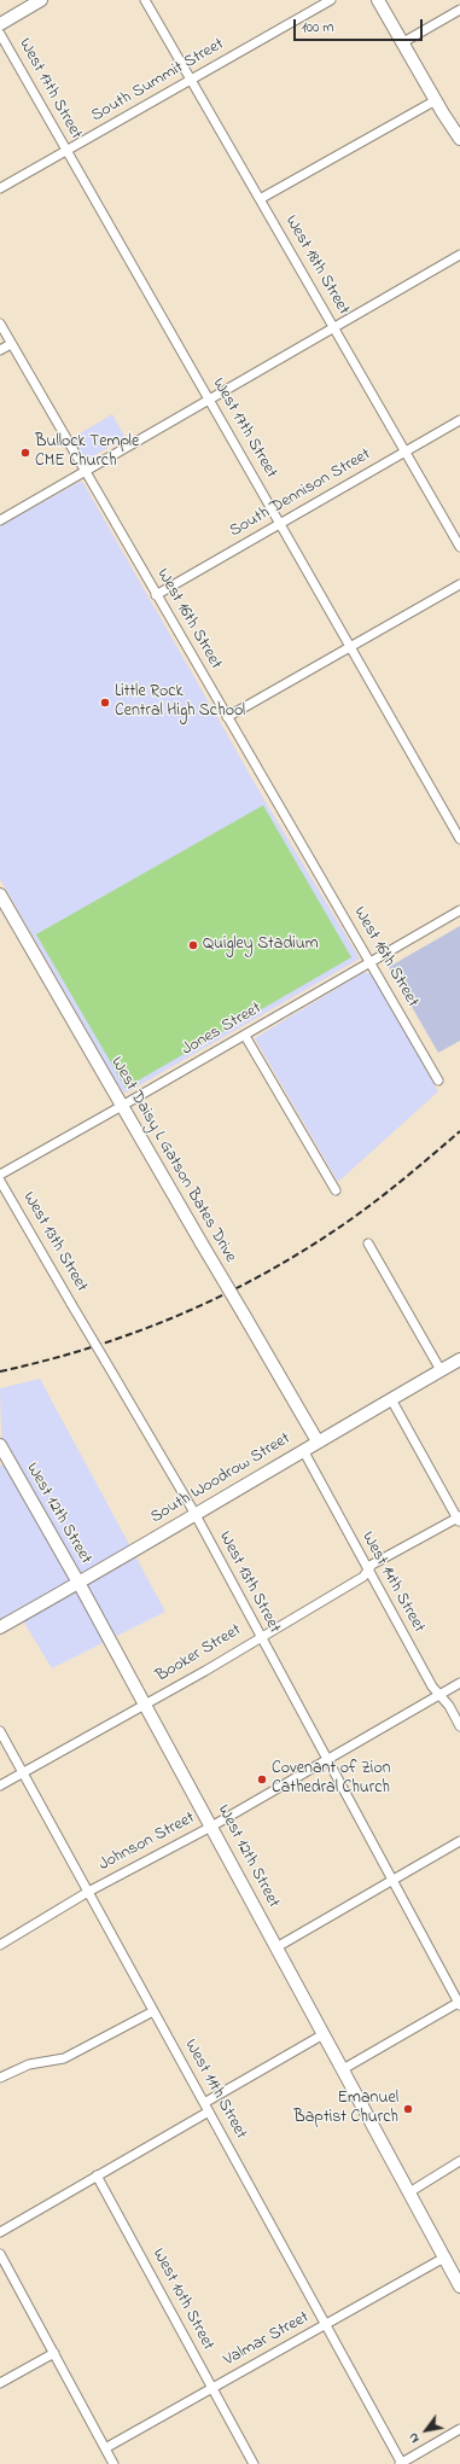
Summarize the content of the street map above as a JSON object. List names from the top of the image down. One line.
{"streets":{"main road":["West Daisy L Gatson Bates Drive","South Woodrow Street","West 12th Street"],"street":["South Summit Street","West 17th Street","West 18th Street","South Dennison Street","West 16th Street","Jones Street","West 13th Street","West 14th Street","Booker Street","Johnson Street","West 11th Street","West 10th Street","Valmar Street"]},"crossings":[["South Summit Street","West 17th Street"],["South Summit Street","West 18th Street"],["West 17th Street","South Dennison Street"],["West 18th Street","South Dennison Street"],["South Dennison Street","West 16th Street"],["West 16th Street","Jones Street"],["Jones Street","West Daisy L Gatson Bates Drive"],["West Daisy L Gatson Bates Drive","South Woodrow Street"],["West 13th Street","South Woodrow Street"],["West 13th Street","Booker Street"],["West 13th Street","Johnson Street"],["South Woodrow Street","West 12th Street"],["South Woodrow Street","West 14th Street"],["West 12th Street","Booker Street"],["West 12th Street","Johnson Street"],["West 12th Street","Valmar Street"],["West 14th Street","Booker Street"],["West 14th Street","Johnson Street"],["Booker Street","West 11th Street"],["Johnson Street","West 11th Street"],["West 11th Street","Valmar Street"],["West 10th Street","Valmar Street"]],"places":["Bullock Temple CME Church","Little Rock Central High School","Quigley Stadium","Covenant of Zion Cathedral Church","Emanuel Baptist Church"],"scale_bar":"100 m","north":"bottom left"}
